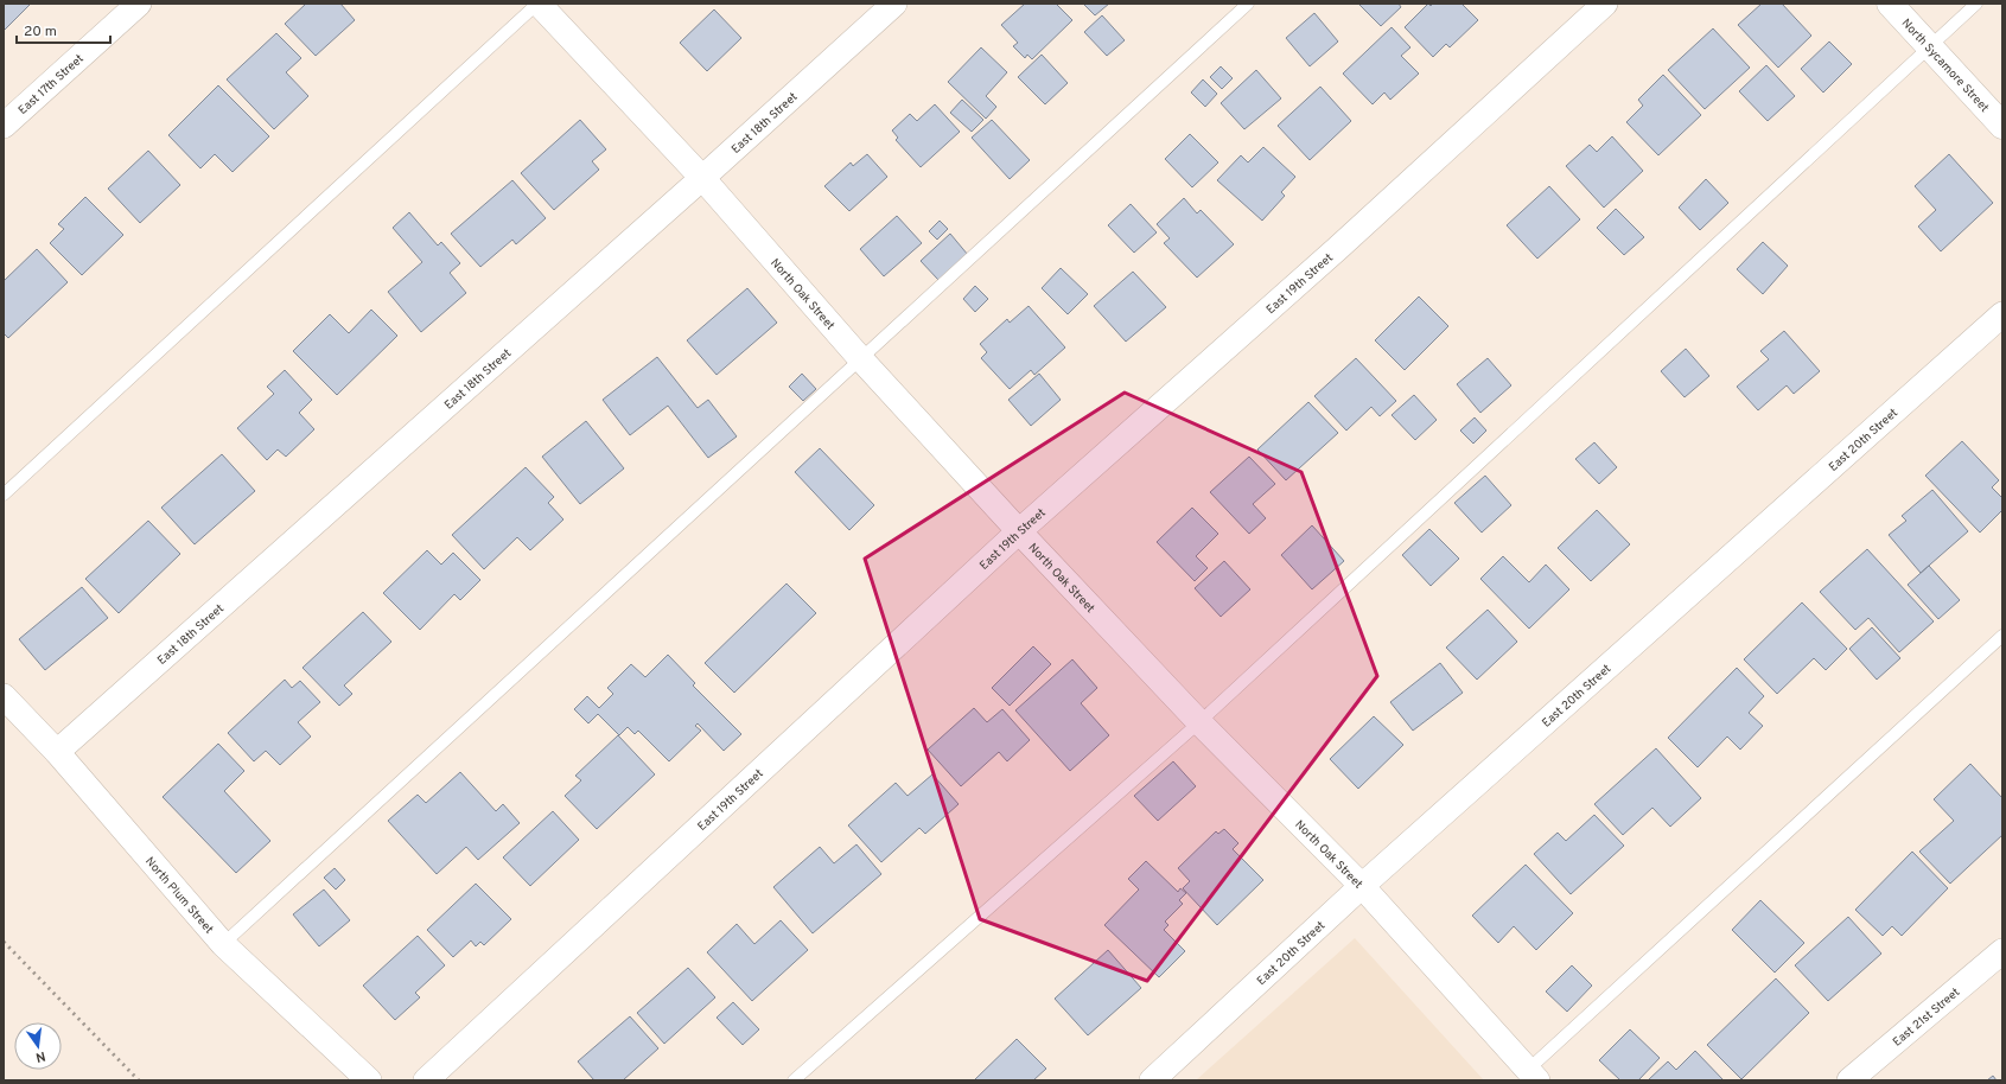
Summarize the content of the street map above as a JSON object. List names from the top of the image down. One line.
{"streets":{"main road":["North Sycamore Street"],"street":["East 17th Street","East 18th Street","East 19th Street","North Oak Street","East 20th Street","North Plum Street","East 21st Street"]},"crossings":[["East 18th Street","North Oak Street"],["East 18th Street","North Plum Street"],["East 19th Street","North Oak Street"],["North Oak Street","East 20th Street"]],"scale_bar":"20 m","north":"bottom"}
